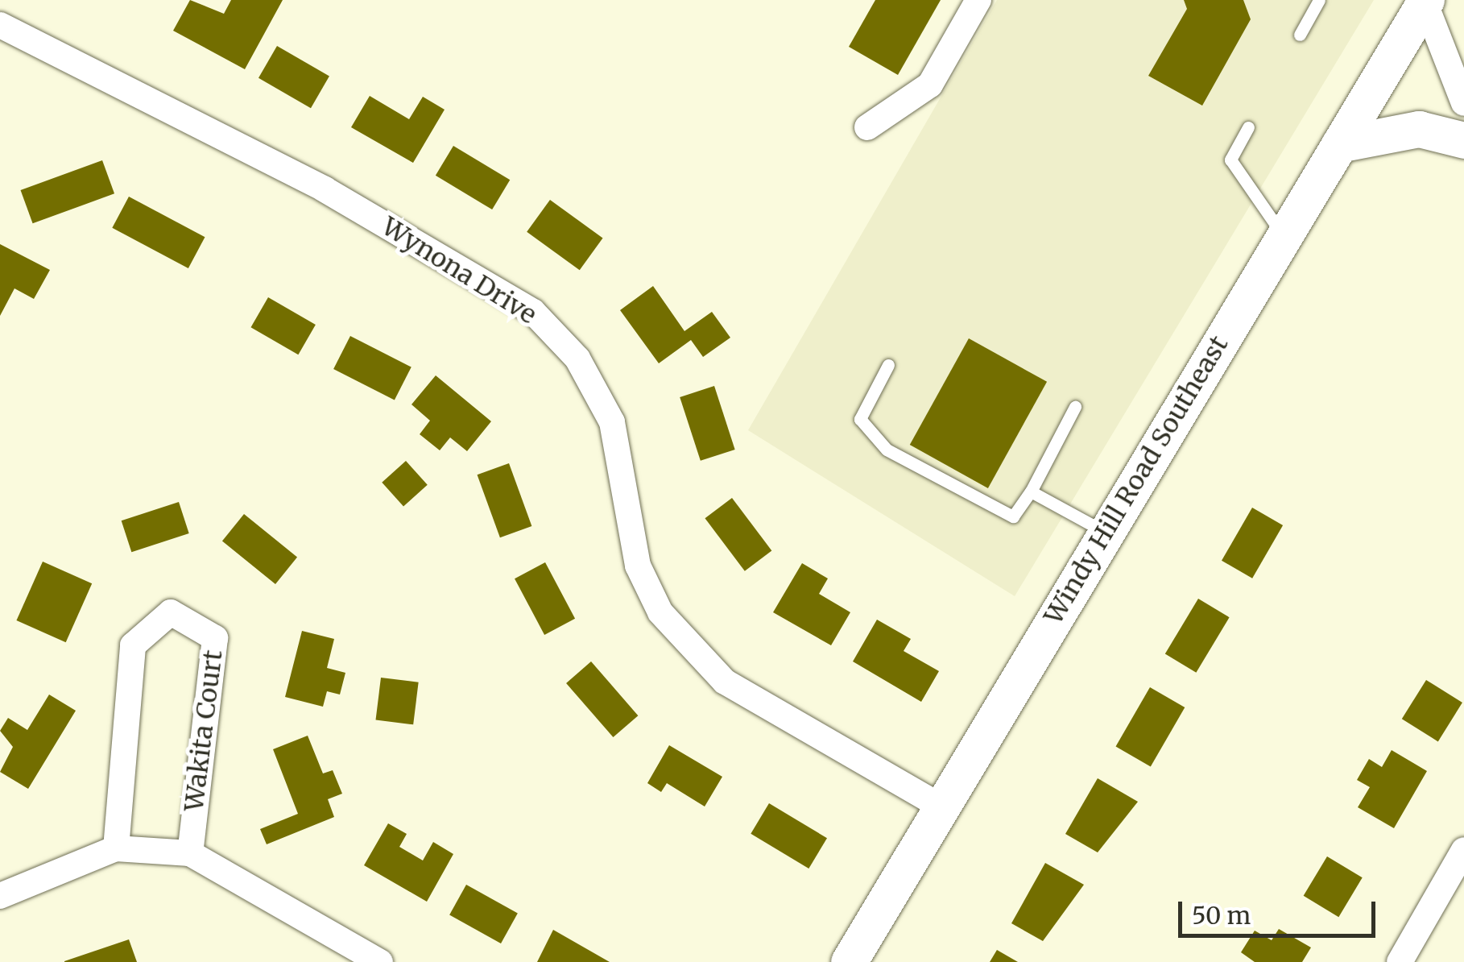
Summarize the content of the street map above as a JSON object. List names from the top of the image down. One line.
{"streets":{"main road":["Windy Hill Road Southeast"],"street":["Wynona Drive","Wakita Court"]},"crossings":[["Wynona Drive","Windy Hill Road Southeast"]],"scale_bar":"50 m"}
